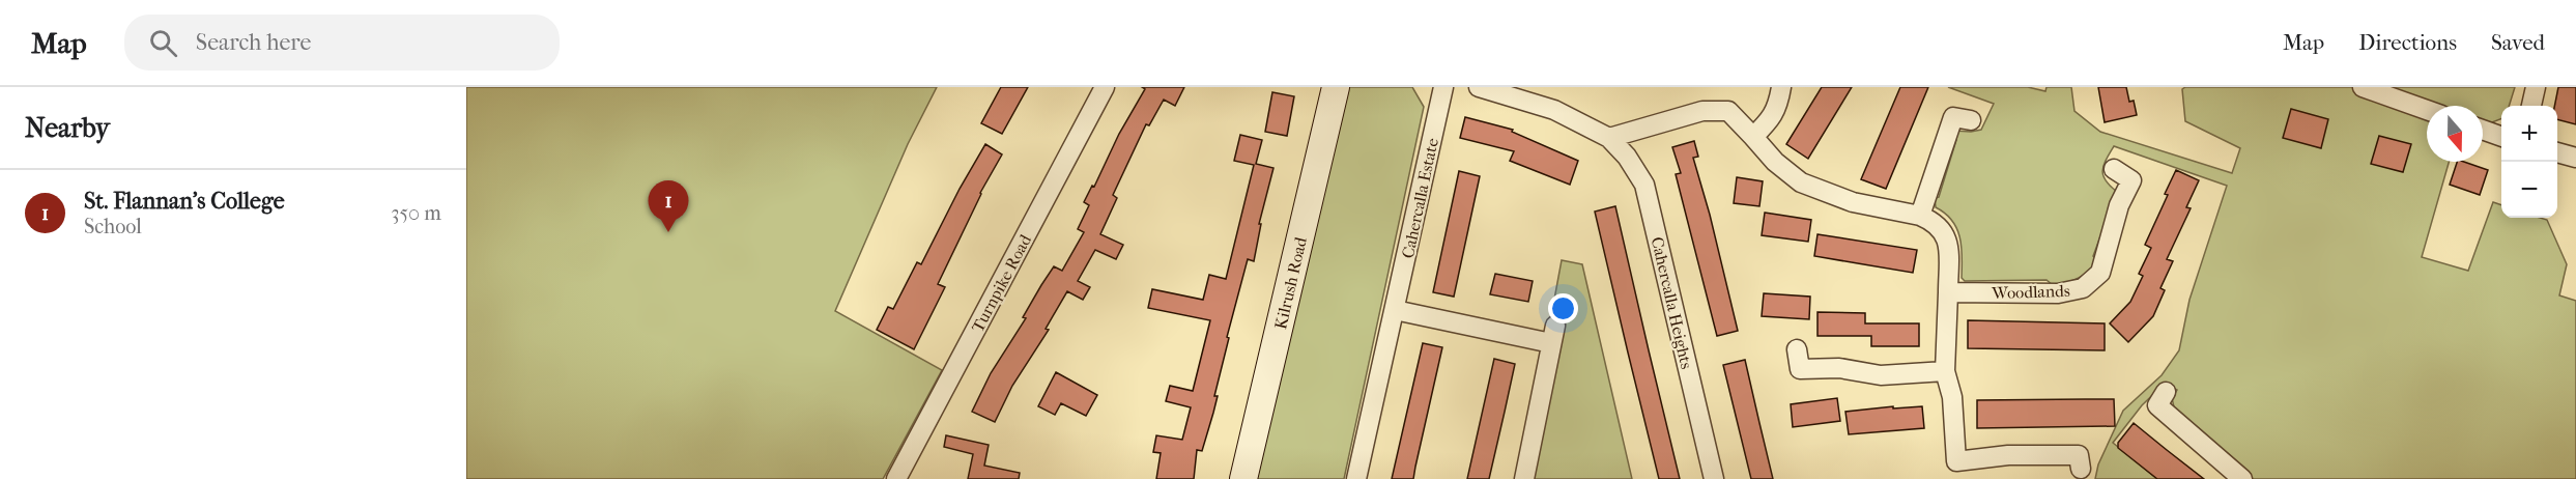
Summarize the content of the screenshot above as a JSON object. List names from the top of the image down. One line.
{"streets":{"main road":["Kilrush Road"],"street":["Cahercalla Estate","Turnpike Road","Woodlands","Cahercalla Heights"]},"north":"bottom","page":{"header":"Map","search":"Search here","nav":["Map","Directions","Saved"],"heading":"Nearby","map_buttons":["+","−"],"list":[{"mark":"1","name":"St. Flannan's College","note":"School","value":"350 m"}],"pins":"1"}}
